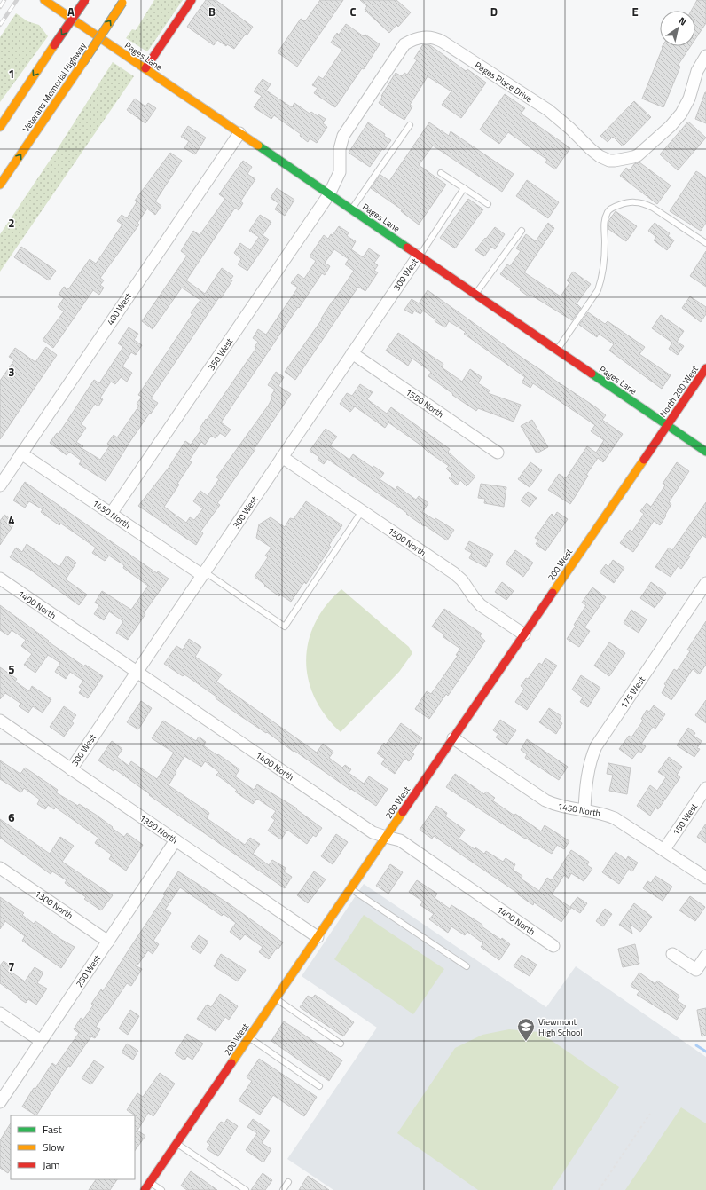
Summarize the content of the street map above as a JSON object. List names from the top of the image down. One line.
{"streets":{"main road":["Pages Lane","Veterans Memorial Highway","North 200 West","200 West"],"street":["Pages Place Drive","300 West","400 West","350 West","1550 North","1450 North","1500 North","1400 North","175 West","150 West","1350 North","1300 North","250 West"]},"crossings":[["Pages Lane","Pages Place Drive"],["Pages Lane","300 West"],["Pages Lane","400 West"],["Pages Lane","350 West"],["Pages Lane","North 200 West"],["Pages Lane","200 West"],["Pages Place Drive","350 West"],["300 West","1550 North"],["300 West","1450 North"],["300 West","1500 North"],["300 West","1400 North"],["300 West","1350 North"],["400 West","1450 North"],["350 West","1450 North"],["North 200 West","200 West"],["1450 North","200 West"],["1450 North","175 West"],["1450 North","150 West"],["1500 North","200 West"],["200 West","1400 North"],["200 West","1350 North"],["1350 North","250 West"],["1300 North","250 West"]],"places":{"school or university":["Viewmont High School"]},"legend":["Fast","Slow","Jam"],"north":"top right","grid":{"columns":["A","B","C","D","E"],"rows":["1","2","3","4","5","6","7"]}}
